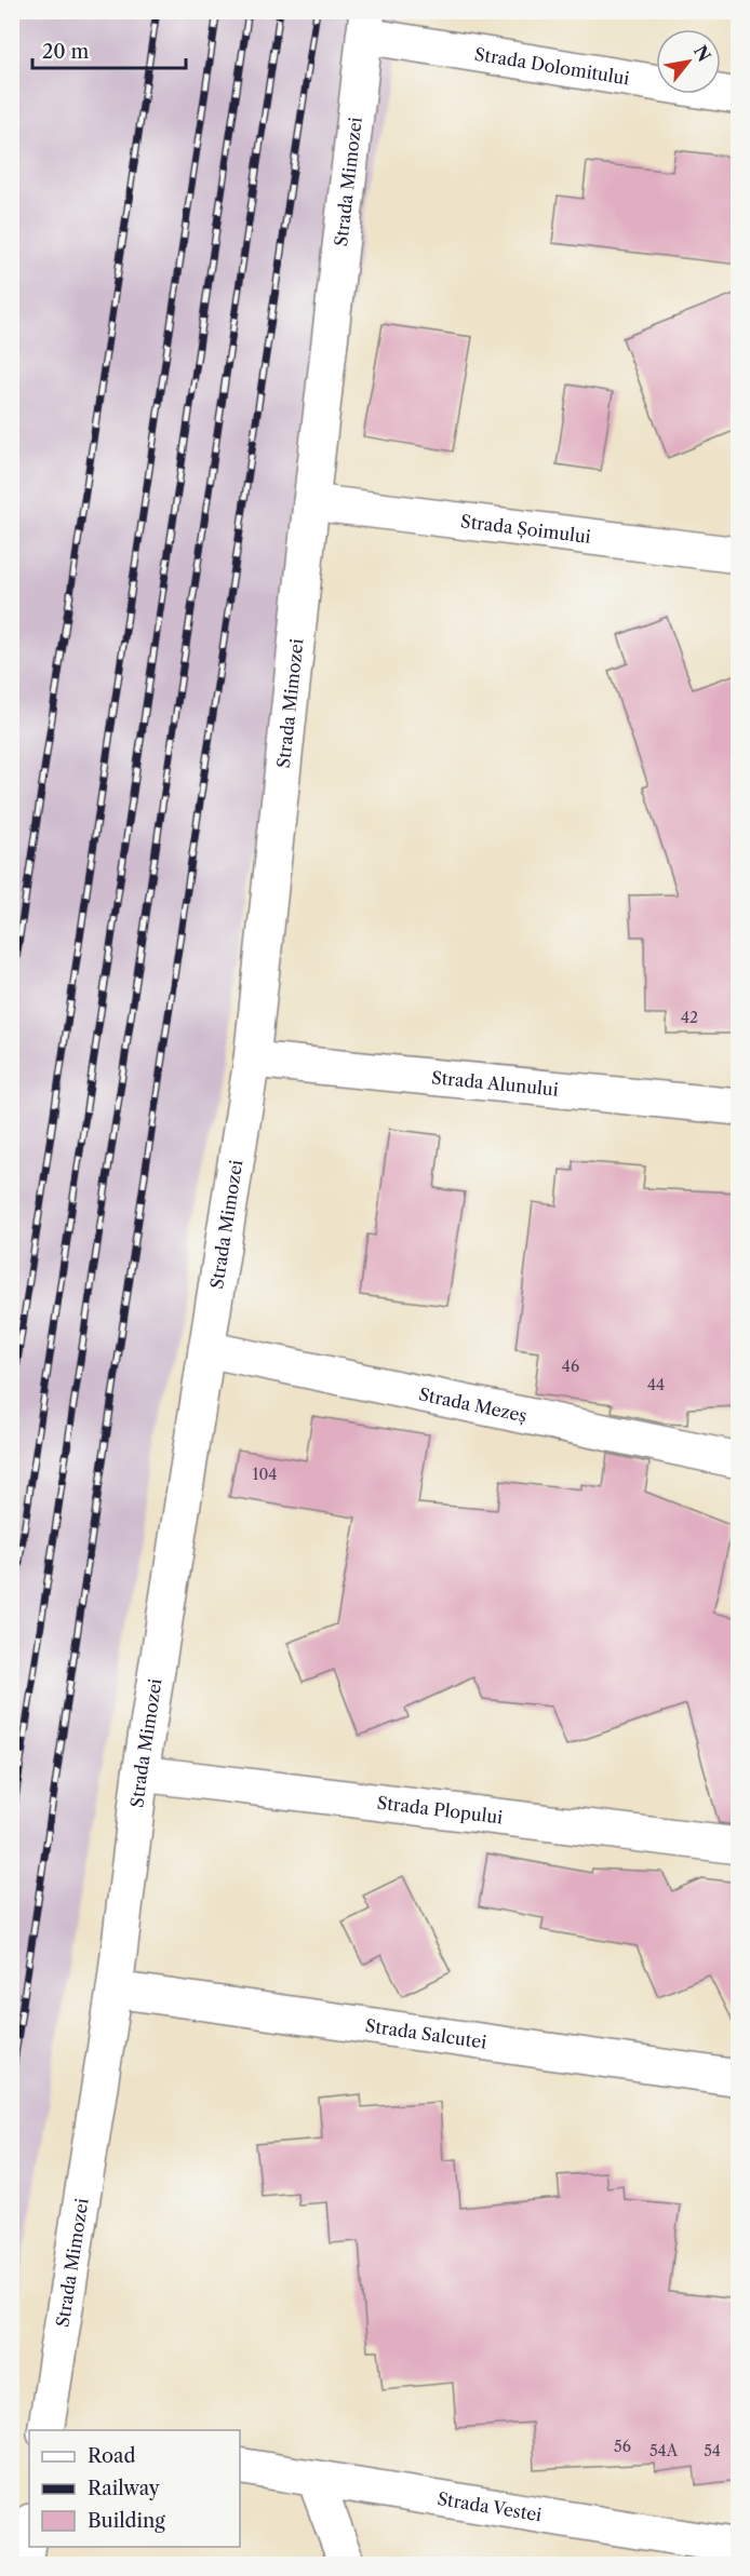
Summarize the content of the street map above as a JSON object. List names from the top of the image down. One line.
{"streets":{"street":["Strada Dolomitului","Strada Mimozei","Strada Șoimului","Strada Alunului","Strada Mezeș","Strada Plopului","Strada Salcutei","Strada Vestei"]},"crossings":[["Strada Dolomitului","Strada Mimozei"],["Strada Mimozei","Strada Șoimului"],["Strada Mimozei","Strada Alunului"],["Strada Mimozei","Strada Mezeș"],["Strada Mimozei","Strada Plopului"],["Strada Mimozei","Strada Salcutei"]],"house_numbers":["42","46","44","104","56","54A","54"],"legend":["Road","Railway","Building"],"scale_bar":"20 m","north":"top right"}
